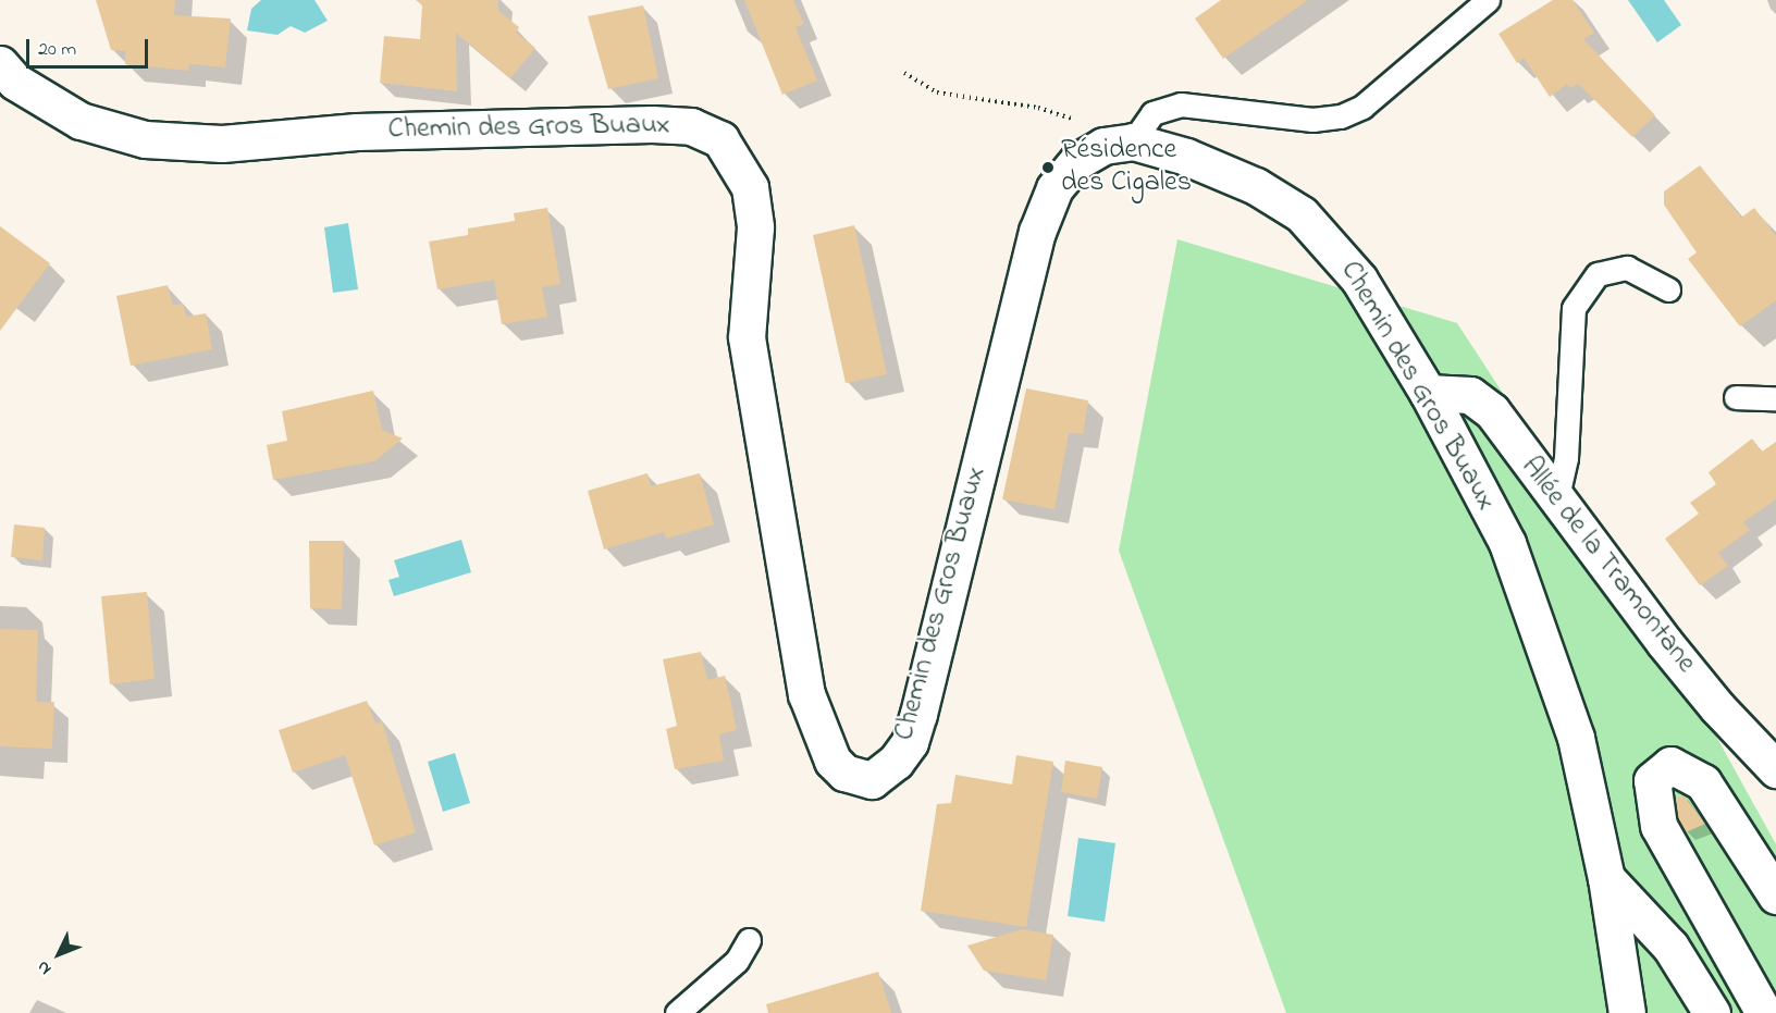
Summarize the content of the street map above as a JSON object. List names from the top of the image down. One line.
{"streets":{"street":["Chemin des Gros Buaux","Allée de la Tramontane"]},"crossings":[["Chemin des Gros Buaux","Allée de la Tramontane"]],"places":["Résidence des Cigales"],"scale_bar":"20 m","north":"bottom left"}
